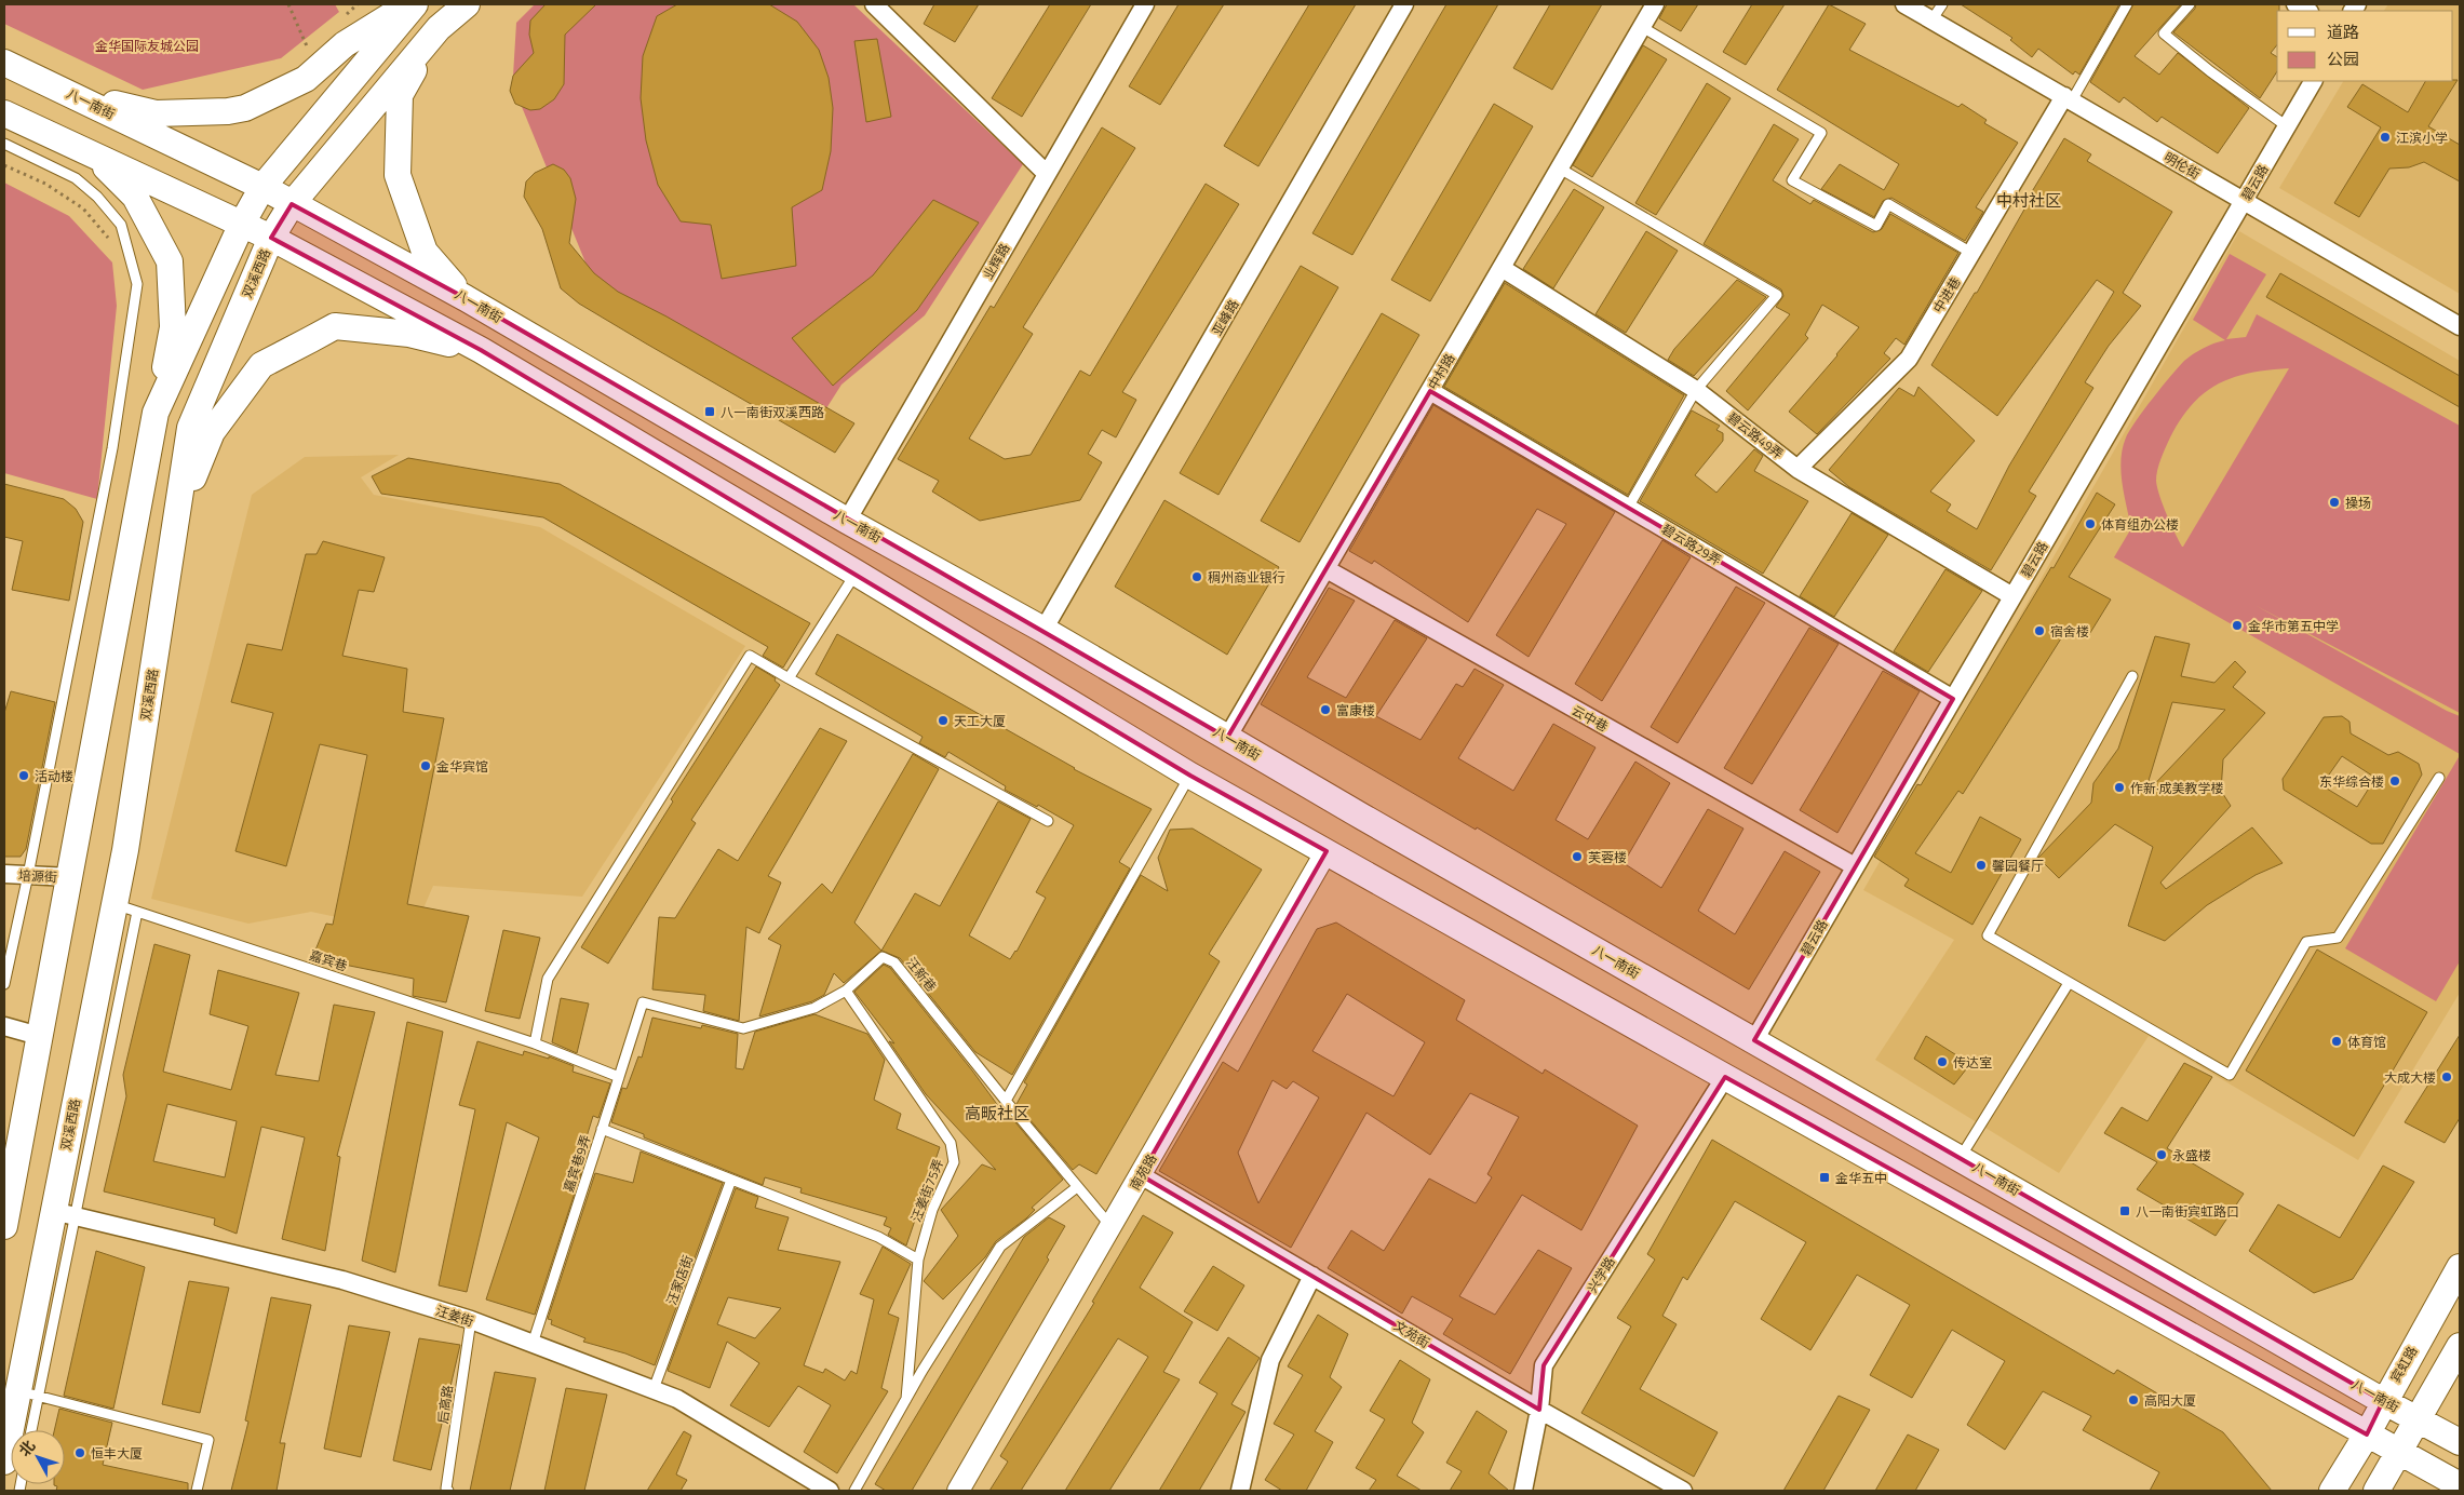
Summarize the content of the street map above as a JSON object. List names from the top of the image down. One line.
{"streets":{"main road":["八一南街","双溪西路","宾虹路"],"street":["明伦街","碧云路","业辉路","中进巷","亚峰路","中村路","碧云路49弄","碧云路29弄","云中巷","培源街","南苑路","兴学路","汪姜街","文苑街"],"lane":["嘉宾巷","汪新巷","嘉宾巷9弄","汪姜街75弄","汪家店街","后高路"]},"crossings":[["八一南街","碧云路"],["八一南街","业辉路"],["八一南街","双溪西路"],["八一南街","亚峰路"],["八一南街","中村路"],["八一南街","宾虹路"],["明伦街","碧云路"],["明伦街","中进巷"],["碧云路","碧云路49弄"],["碧云路","碧云路29弄"],["碧云路","云中巷"],["双溪西路","嘉宾巷"],["双溪西路","汪姜街"],["中进巷","碧云路49弄"],["中村路","碧云路49弄"],["中村路","碧云路29弄"],["中村路","云中巷"],["汪新巷","嘉宾巷9弄"],["汪新巷","南苑路"],["汪新巷","汪姜街75弄"],["嘉宾巷9弄","汪姜街"],["南苑路","文苑街"],["兴学路","文苑街"],["汪家店街","汪姜街"],["汪姜街","后高路"]],"districts":["中村社区","高畈社区"],"parks":["金华国际友城公园"],"places":{"other":["江滨小学","操场","体育组办公楼","稠州商业银行","金华市第五中学","宿舍楼","富康楼","天工大厦","金华宾馆","活动楼","东华综合楼","作新·成美教学楼","芙蓉楼","馨园餐厅","体育馆","传达室","大成大楼","永盛楼","高阳大厦","恒丰大厦"],"transit":["八一南街双溪西路","金华五中","八一南街宾虹路口"]},"legend":["道路","公园"],"north":"top left"}
